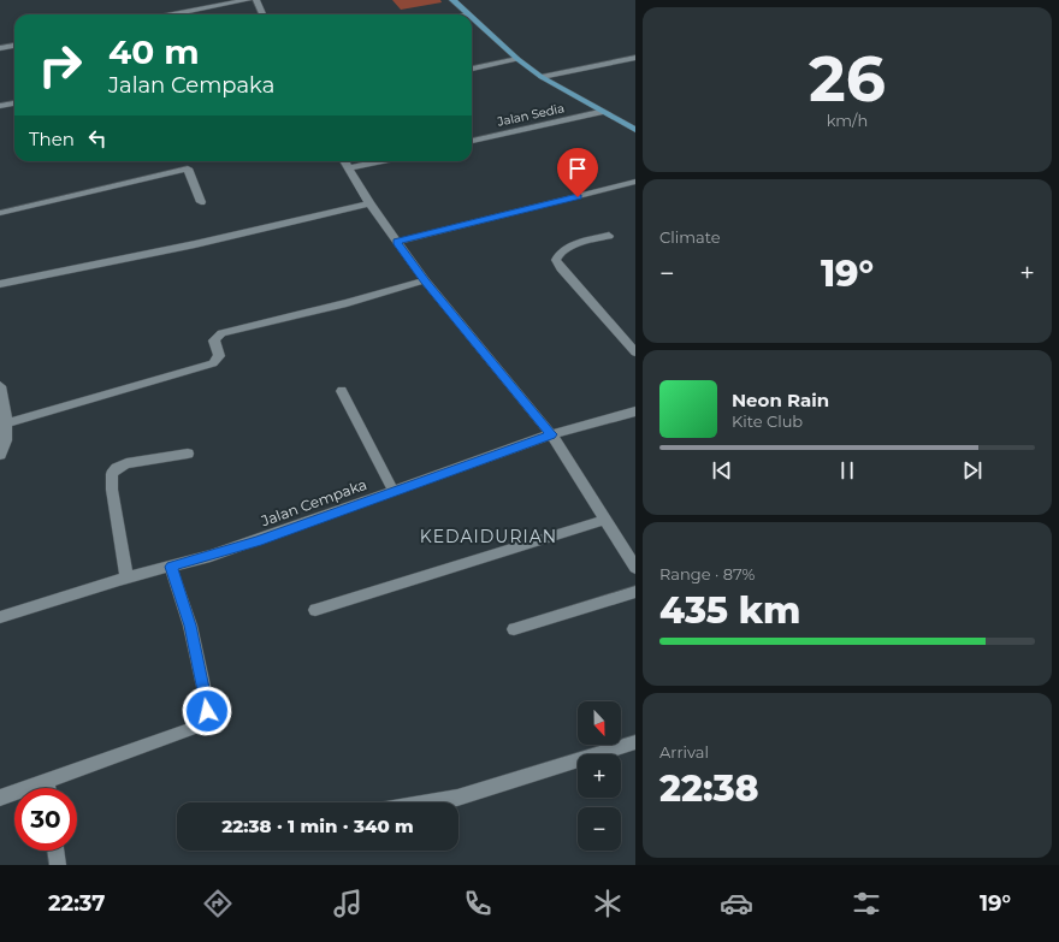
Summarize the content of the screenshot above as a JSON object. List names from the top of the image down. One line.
{"streets":{"street":["Jalan Sedia","Jalan Cempaka"]},"districts":["KEDAIDURIAN"],"north":"bottom","page":{"tile":[["26","km/h"],"Climate",["Range · 87%","435 km"],["Arrival","22:38"]],"turn":["40 m","Jalan Cempaka"],"then":"Then","heat":["−","19°","+"],"song":["Neon Rain","Kite Club"],"map_buttons":["+","−"],"limit":"30","trip":"22:38 · 1 min · 340 m","tabs":["22:37","19°"]}}
